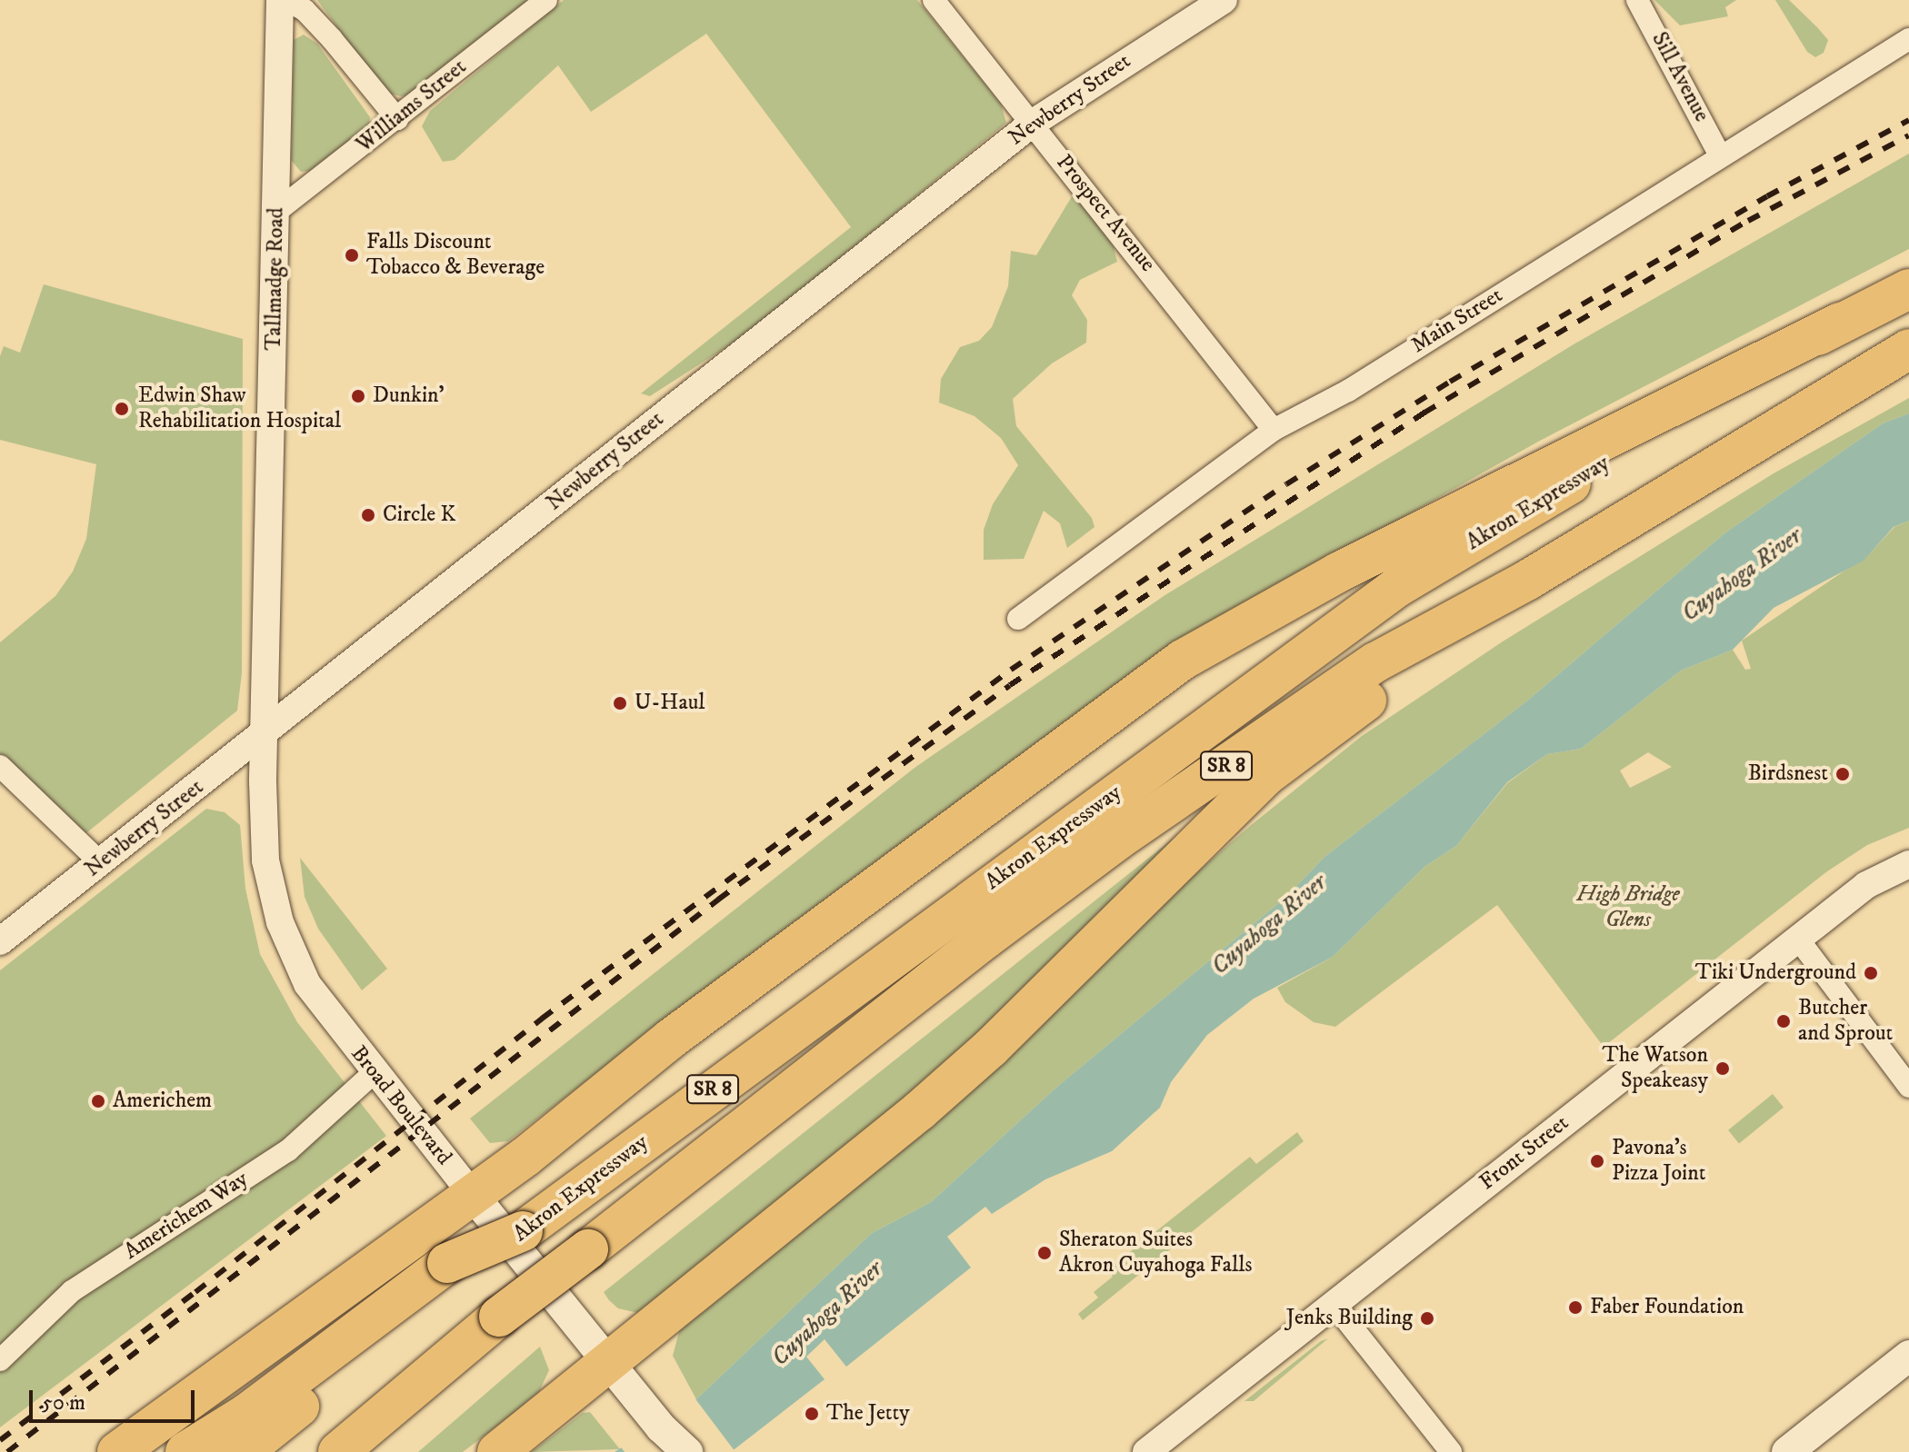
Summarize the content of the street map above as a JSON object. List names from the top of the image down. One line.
{"streets":{"highway":["Akron Expressway","SR 8"],"main road":["Broad Boulevard"],"street":["Sill Avenue","Newberry Street","Williams Street","Prospect Avenue","Tallmadge Road","Main Street","Front Street","Americhem Way"]},"crossings":[["Sill Avenue","Main Street"],["Newberry Street","Prospect Avenue"],["Newberry Street","Tallmadge Road"],["Newberry Street","Broad Boulevard"],["Williams Street","Tallmadge Road"],["Prospect Avenue","Main Street"],["Tallmadge Road","Broad Boulevard"],["Broad Boulevard","Americhem Way"]],"water":["Cuyahoga River"],"parks":["High Bridge Glens"],"places":["Falls Discount Tobacco & Beverage","Dunkin'","Edwin Shaw Rehabilitation Hospital","Circle K","U-Haul","Birdsnest","Tiki Underground","Butcher and Sprout","The Watson Speakeasy","Americhem","Pavona's Pizza Joint","Sheraton Suites Akron Cuyahoga Falls","Faber Foundation","Jenks Building","The Jetty"],"scale_bar":"50 m"}
